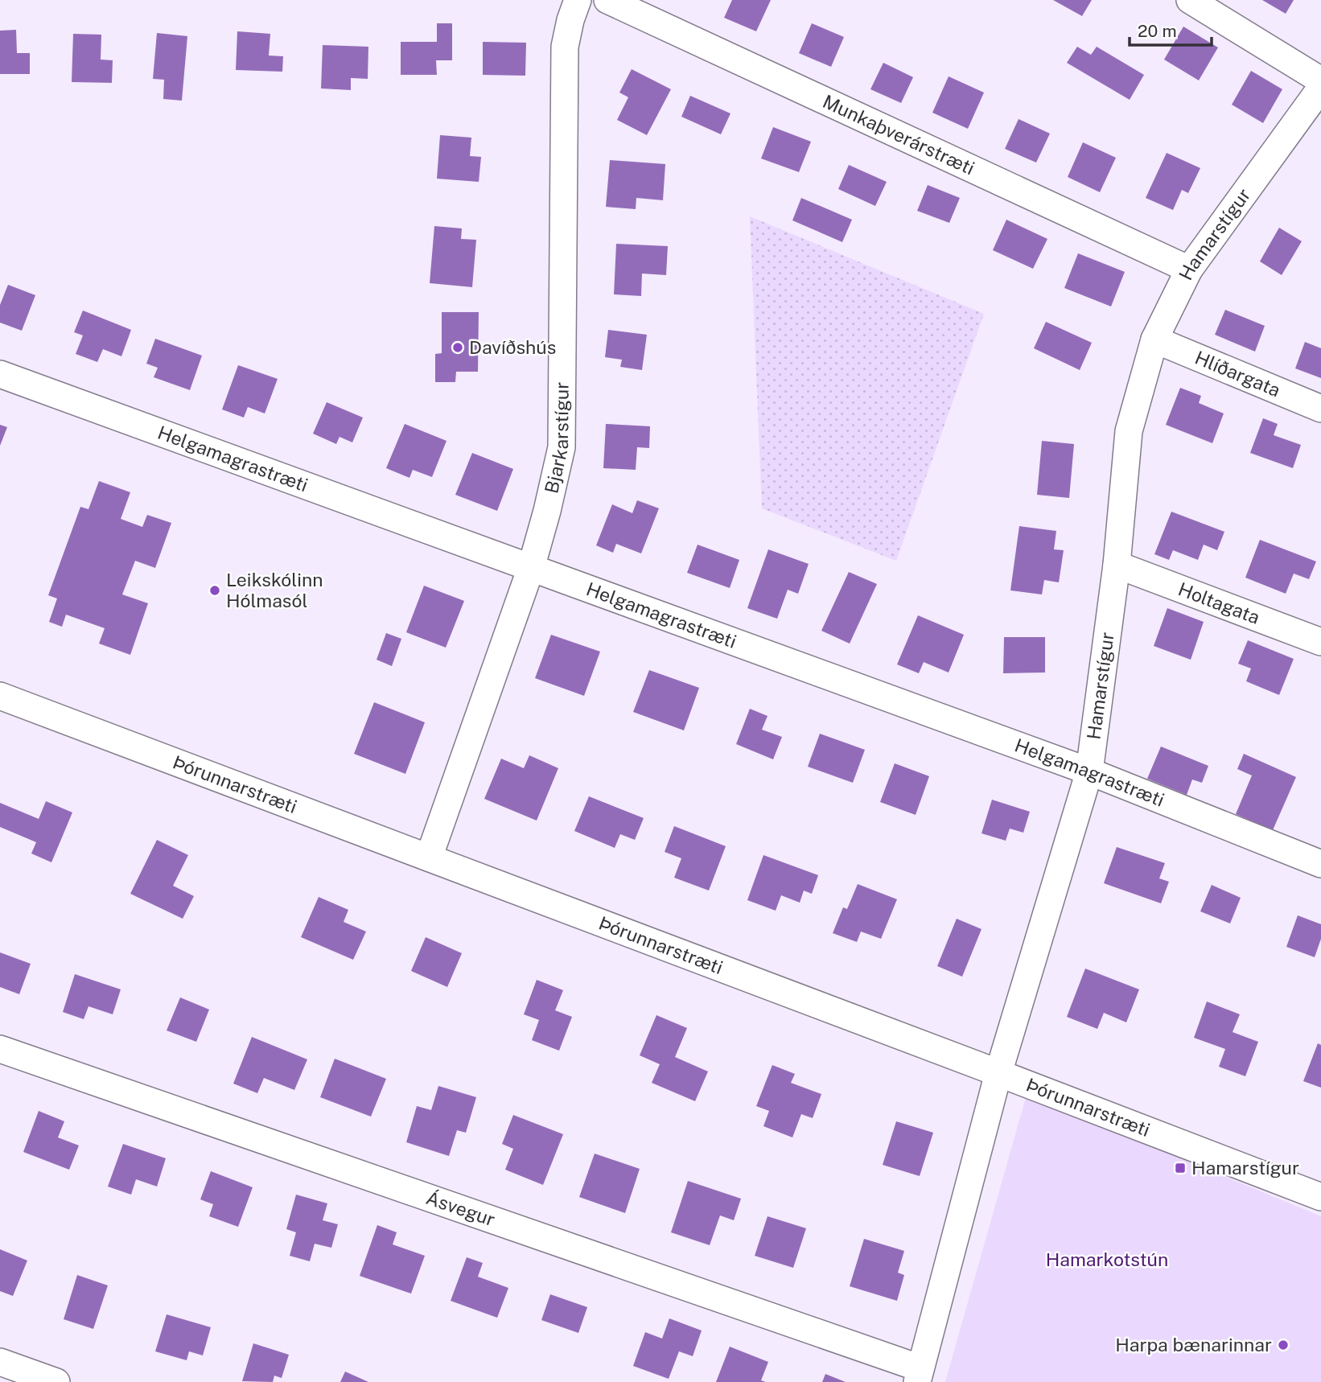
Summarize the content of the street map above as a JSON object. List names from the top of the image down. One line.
{"streets":{"street":["Munkaþverárstræti","Hamarstígur","Hlíðargata","Bjarkarstígur","Helgamagrastræti","Holtagata","Þórunnarstræti","Ásvegur"]},"crossings":[["Munkaþverárstræti","Hamarstígur"],["Hamarstígur","Hlíðargata"],["Hamarstígur","Helgamagrastræti"],["Hamarstígur","Holtagata"],["Hamarstígur","Þórunnarstræti"],["Hamarstígur","Ásvegur"],["Bjarkarstígur","Helgamagrastræti"],["Bjarkarstígur","Þórunnarstræti"]],"parks":["Hamarkotstún"],"places":{"other":["Davíðshús","Leikskólinn Hólmasól","Harpa bænarinnar"],"transit":["Hamarstígur"]},"scale_bar":"20 m"}
